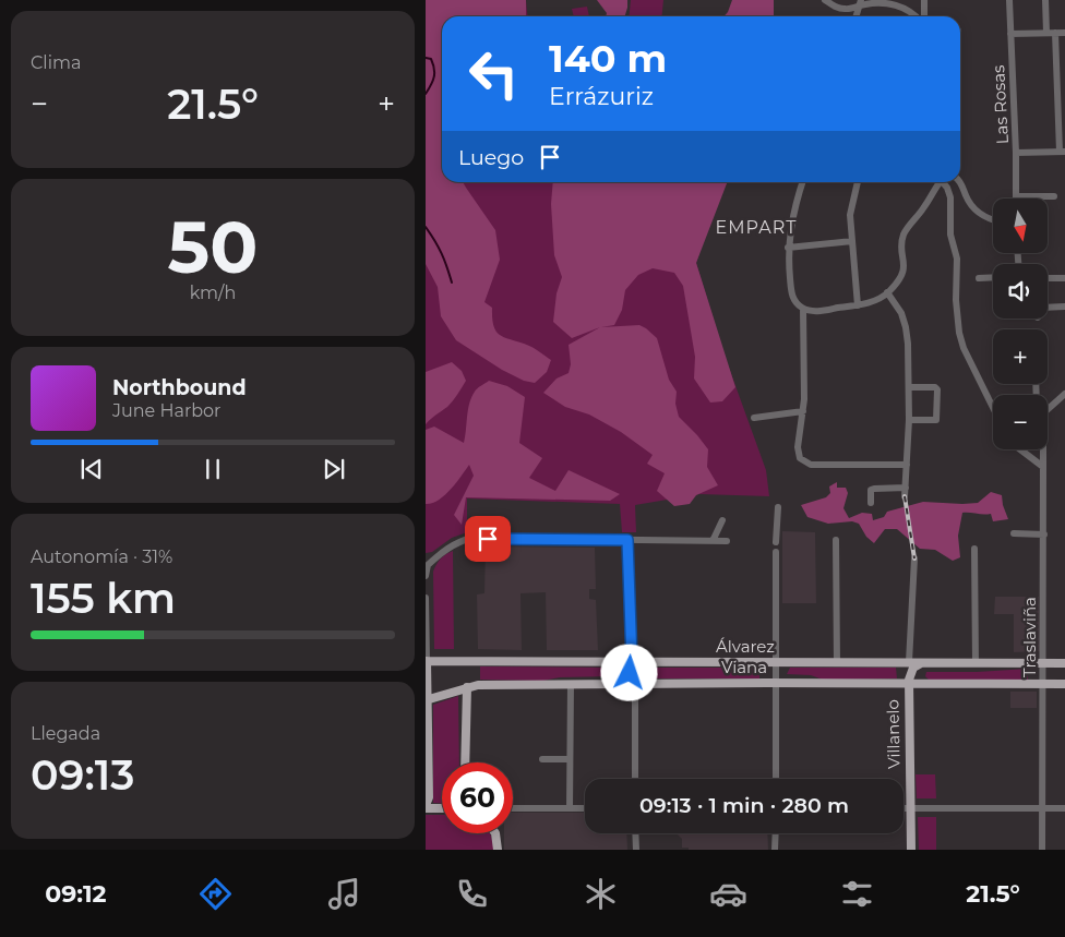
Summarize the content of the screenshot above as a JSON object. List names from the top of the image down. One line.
{"streets":{"main road":["Álvarez","Viana","Villanelo"],"street":["Las Rosas","Traslaviña"]},"crossings":[["Traslaviña","Álvarez"],["Traslaviña","Viana"],["Viana","Villanelo"]],"districts":["EMPART"],"north":"bottom","page":{"tile":["Clima",["50","km/h"],["Autonomía · 31%","155 km"],["Llegada","09:13"]],"turn":["140 m","Errázuriz"],"heat":["−","21.5°","+"],"then":"Luego","map_buttons":["+","−"],"song":["Northbound","June Harbor"],"limit":"60","trip":"09:13 · 1 min · 280 m","tabs":["09:12","21.5°"]}}
